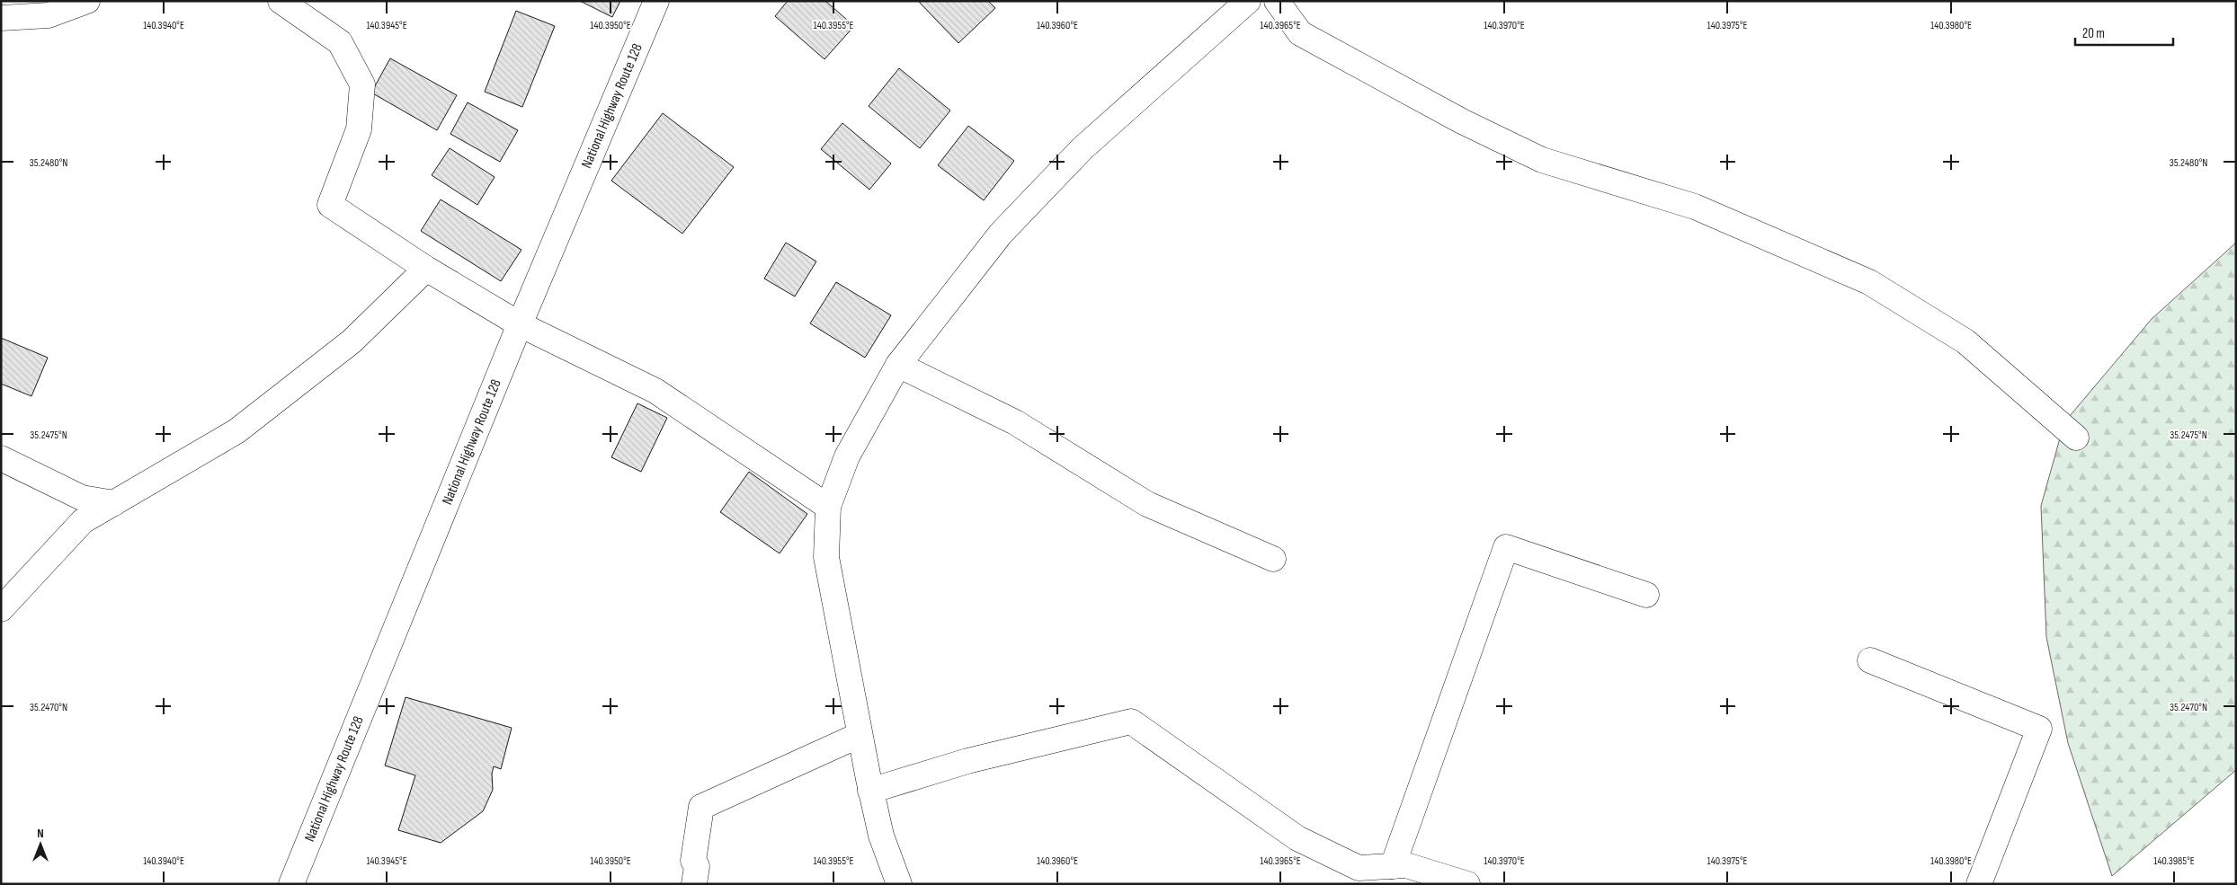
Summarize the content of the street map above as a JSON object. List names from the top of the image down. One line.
{"streets":{"main road":["National Highway Route 128"]},"scale_bar":"20 m","north":"top","coordinates":["140.3940°E","140.3945°E","140.3950°E","140.3955°E","140.3960°E","140.3965°E","140.3970°E","140.3975°E","140.3980°E","35.2480°N","35.2475°N","35.2470°N","140.3985°E"]}
